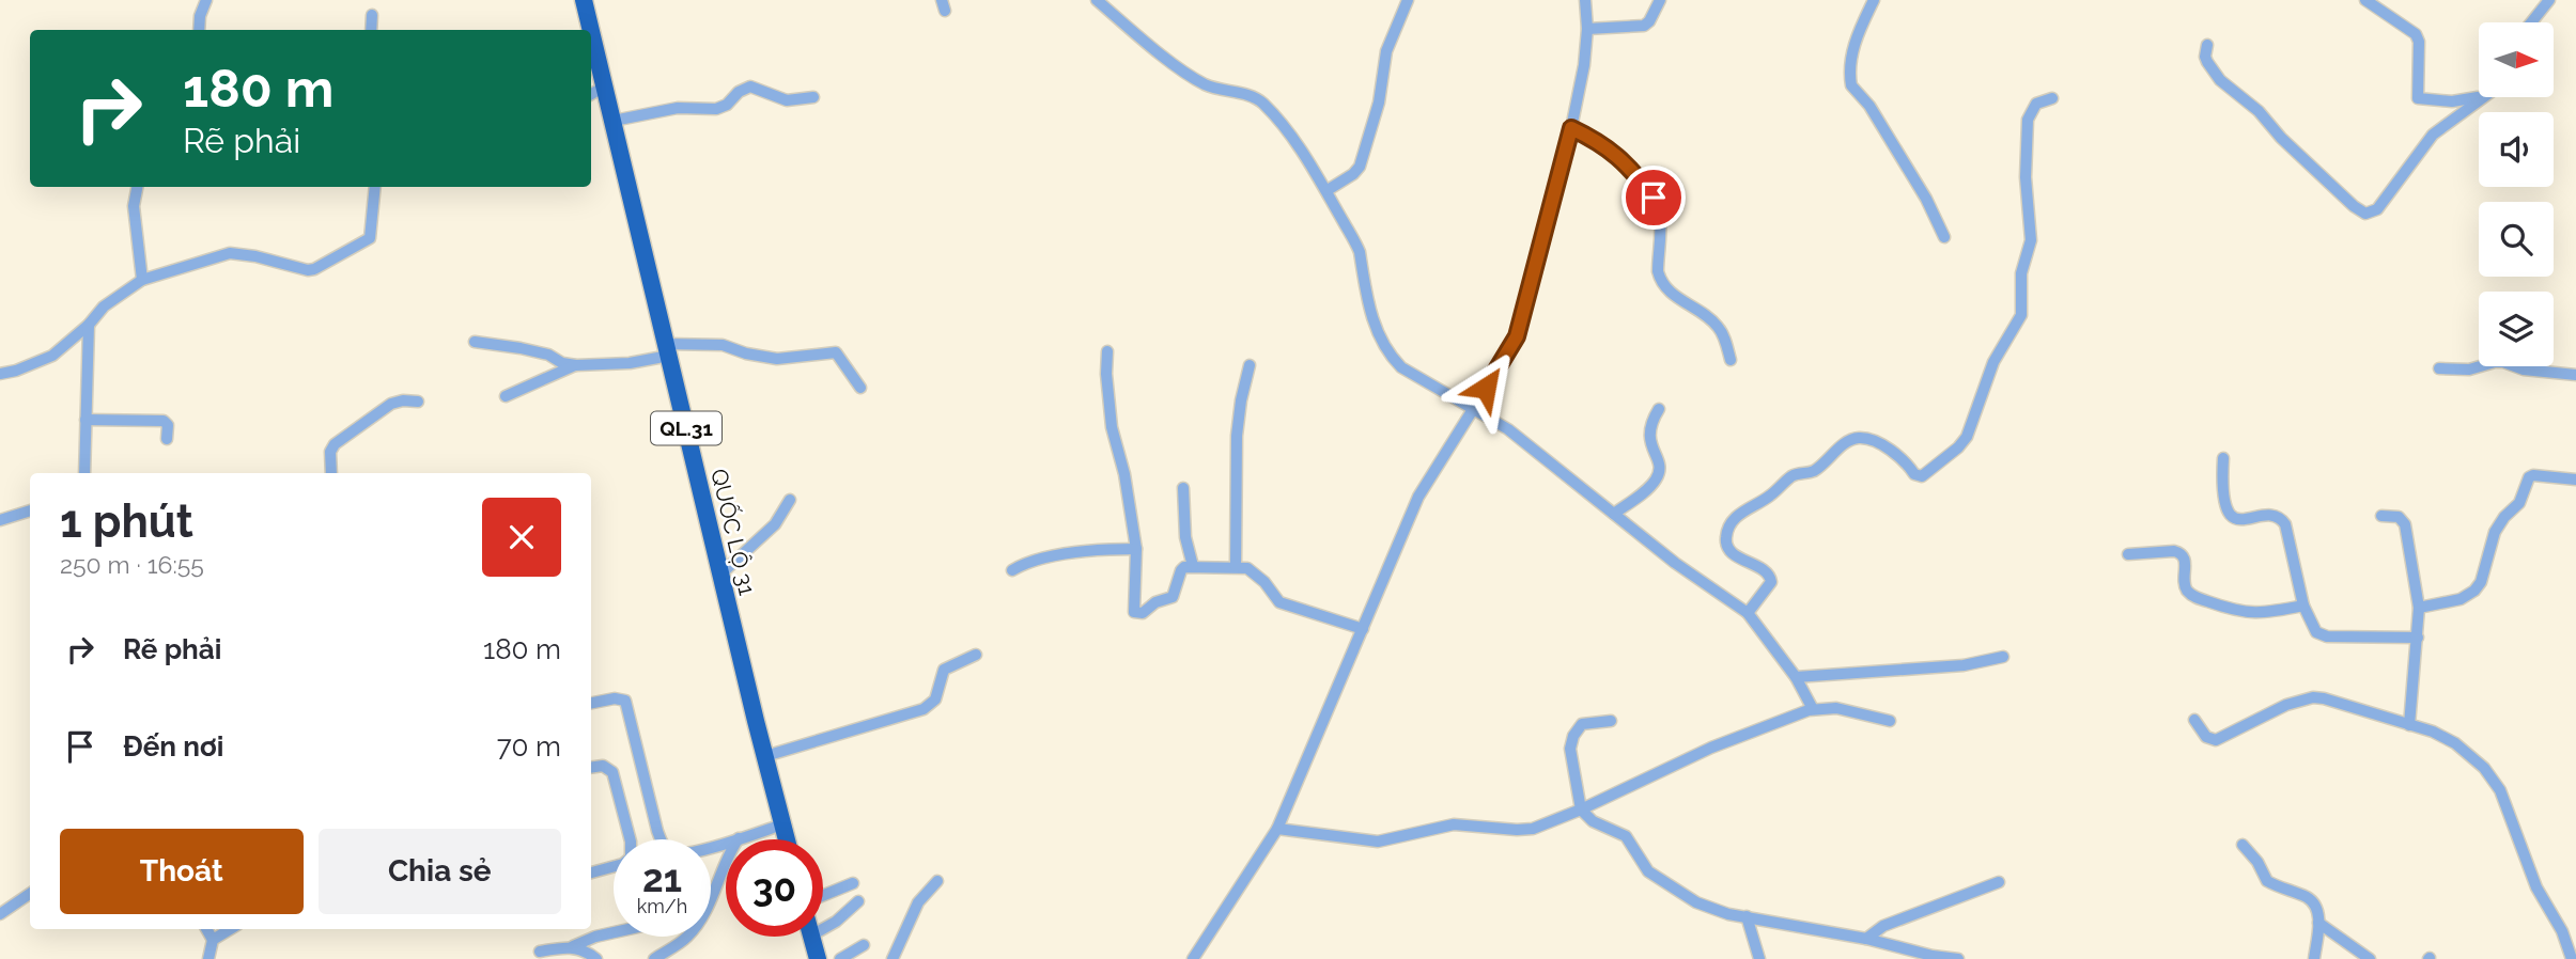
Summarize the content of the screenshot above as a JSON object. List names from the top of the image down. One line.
{"streets":{"highway":["QL.31","QUỐC LỘ 31"]},"north":"right","page":{"turn":["180 m","Rẽ phải"],"heading":["1 phút","250 m · 16:55"],"list":[{"name":"Rẽ phải","value":"180 m"},{"name":"Đến nơi","value":"70 m"}],"buttons":["Thoát","Chia sẻ"],"speed":"21 km/h","limit":"30"}}
